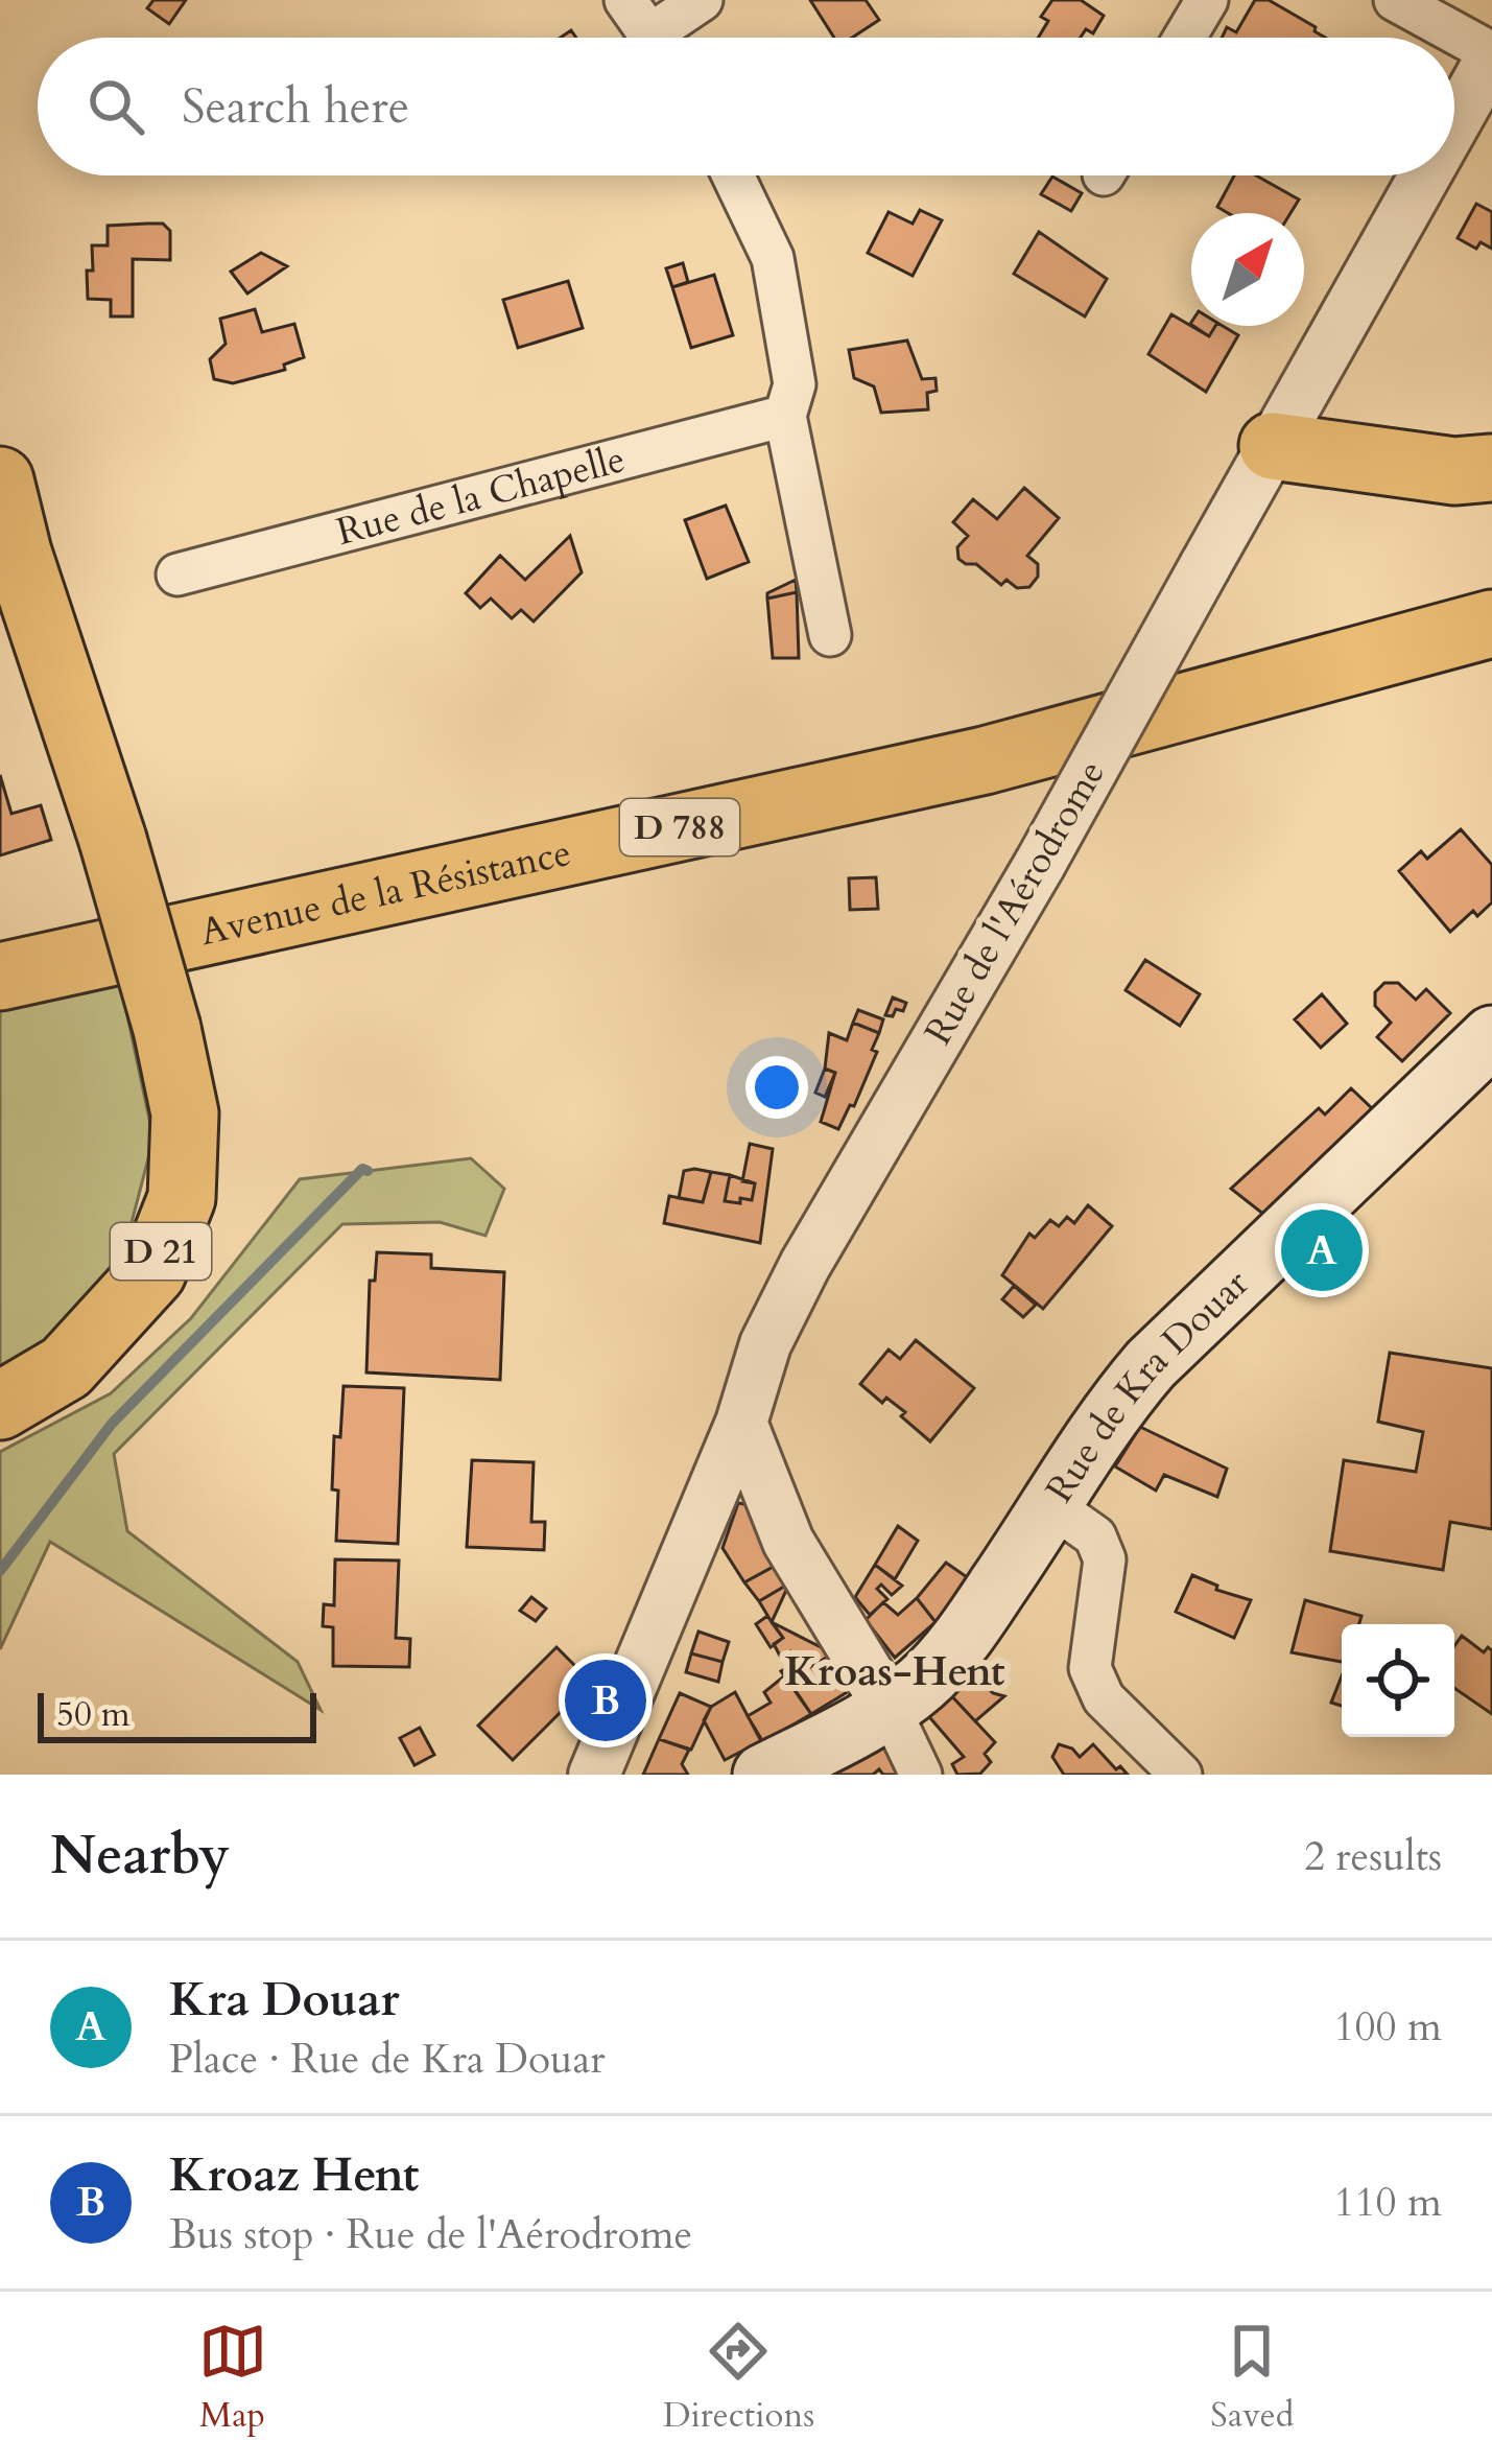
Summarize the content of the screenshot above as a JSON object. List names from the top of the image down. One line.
{"streets":{"main road":["D 788","Avenue de la Résistance","D 21","Rue de Kra Douar"],"street":["Rue de la Chapelle","Rue de l'Aérodrome"]},"districts":["Kroas-Hent"],"scale_bar":"50 m","north":"top right","page":{"search":"Search here","pins":["A","B"],"scale":"50 m","heading":["Nearby","2 results"],"list":[{"mark":"A","name":"Kra Douar","note":"Place · Rue de Kra Douar","value":"100 m"},{"mark":"B","name":"Kroaz Hent","note":"Bus stop · Rue de l'Aérodrome","value":"110 m"}],"nav":["Map","Directions","Saved"]}}
